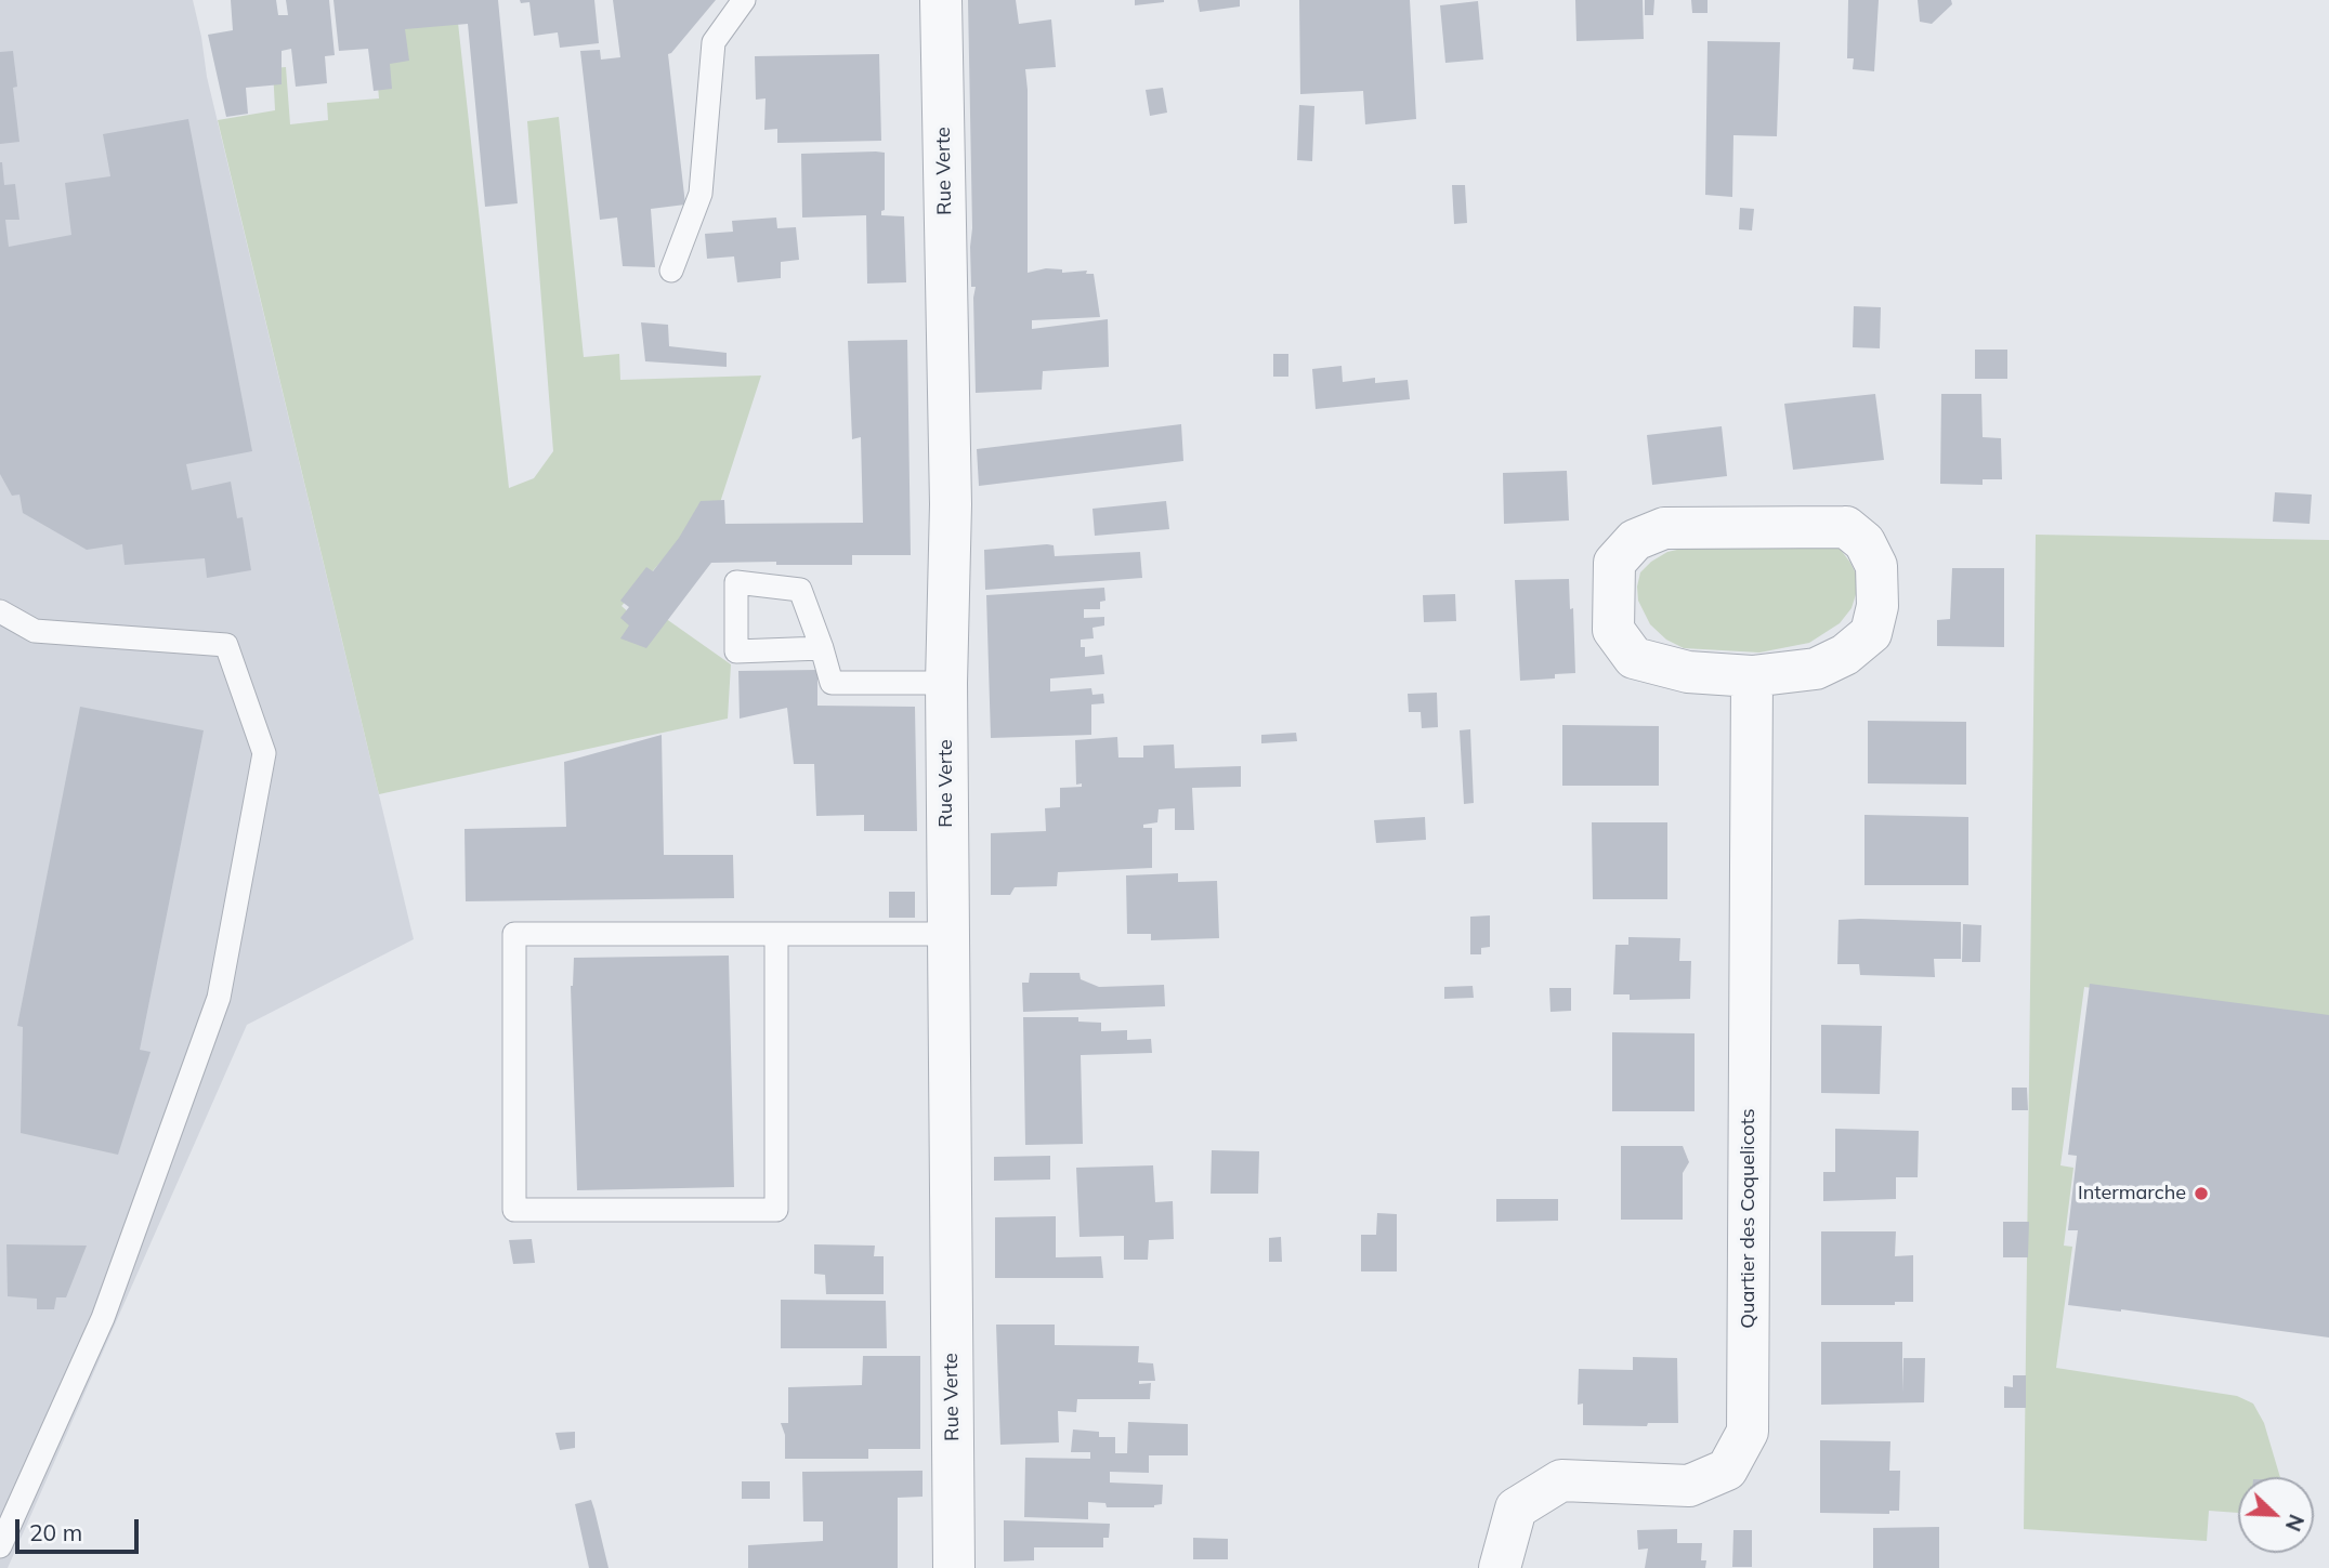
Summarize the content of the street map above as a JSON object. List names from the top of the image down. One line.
{"streets":{"street":["Rue Verte","Quartier des Coquelicots"]},"places":["Intermarche"],"scale_bar":"20 m","north":"bottom right"}
